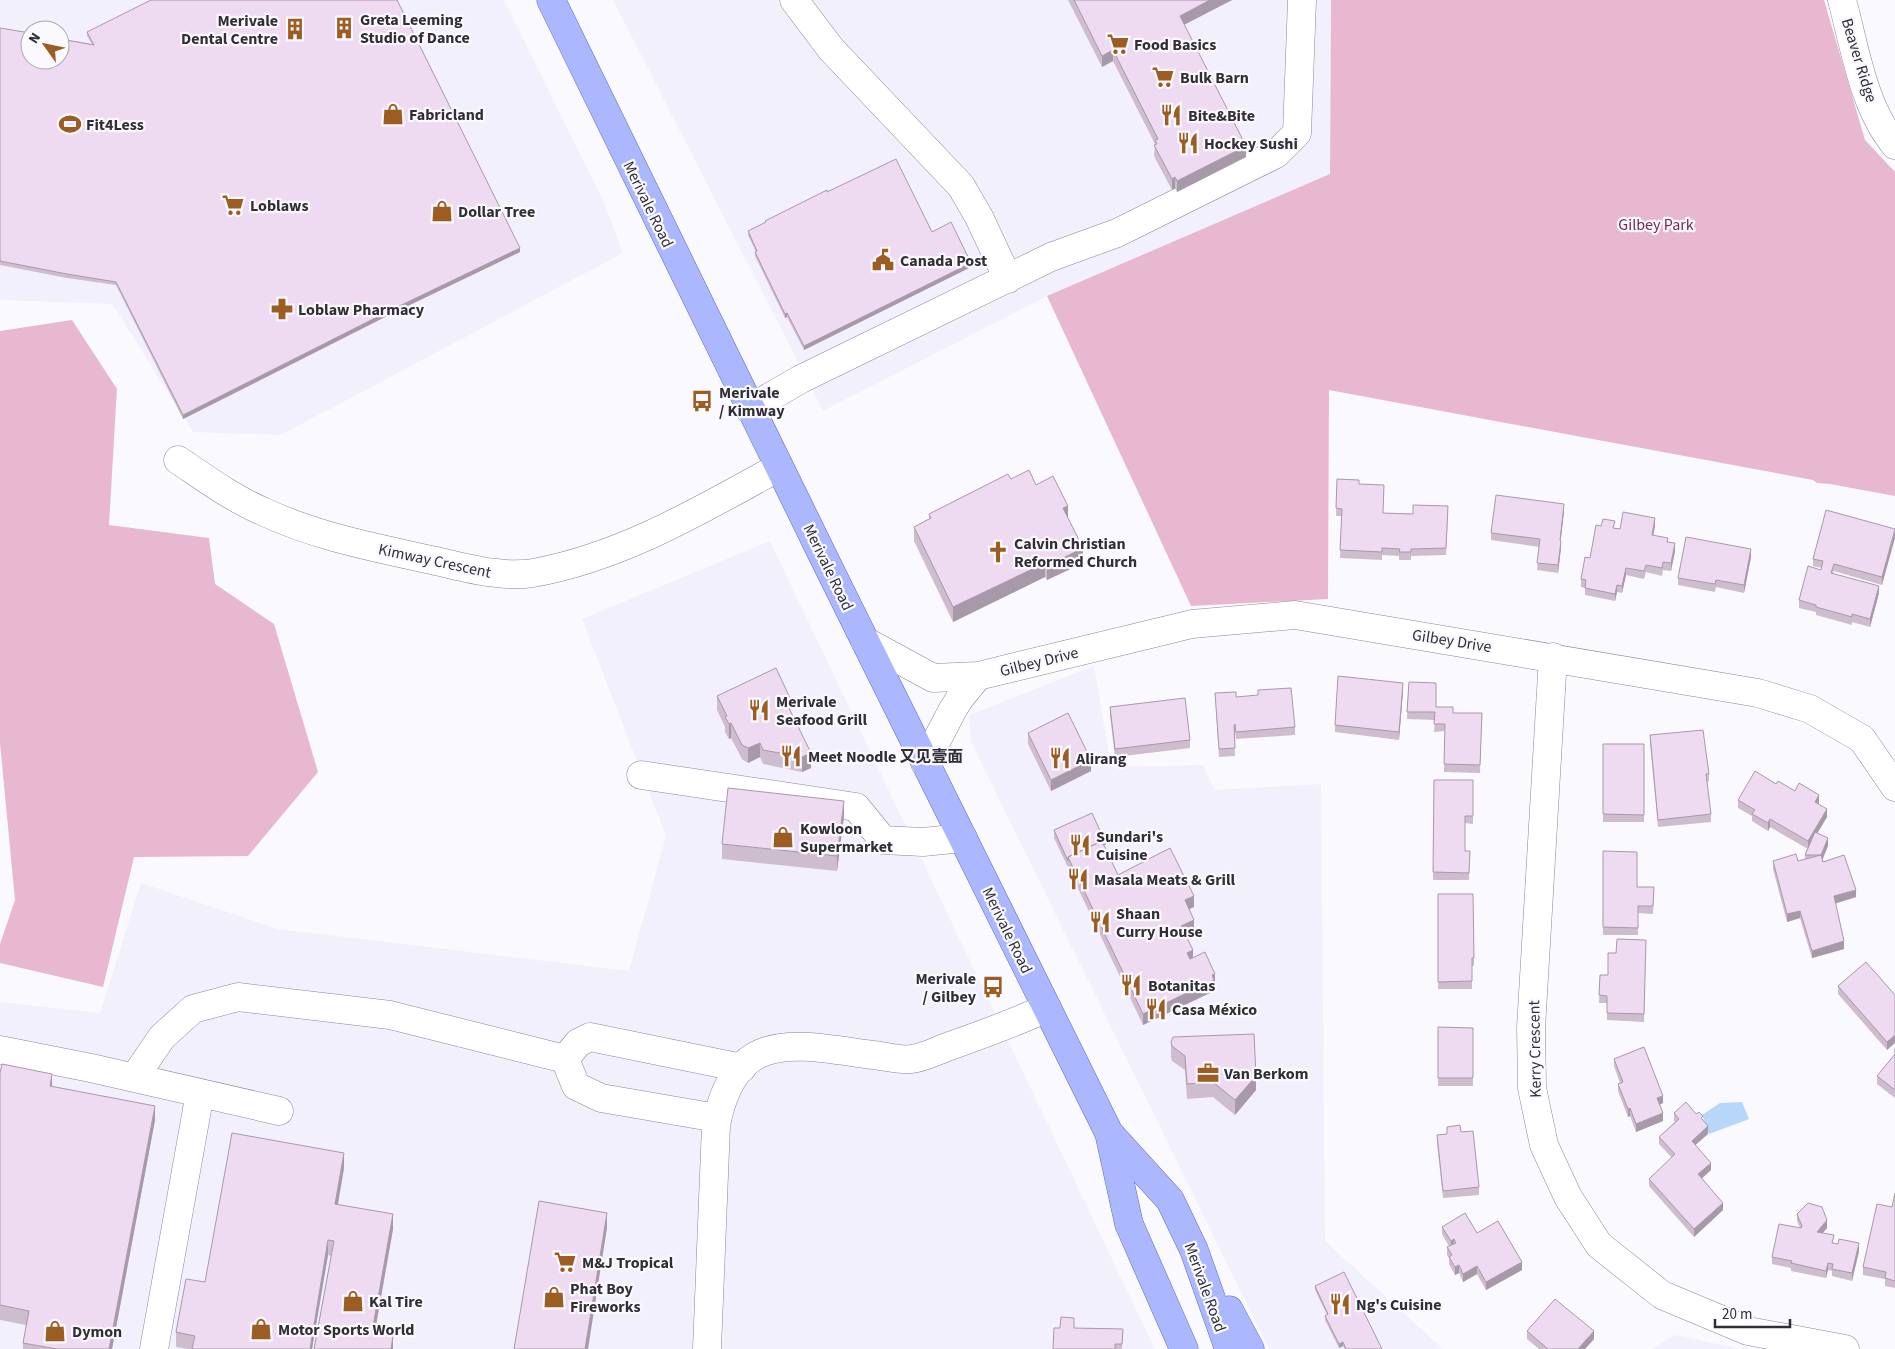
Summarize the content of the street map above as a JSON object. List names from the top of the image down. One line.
{"streets":{"main road":["Merivale Road"],"street":["Beaver Ridge","Kimway Crescent","Gilbey Drive","Kerry Crescent"]},"crossings":[["Merivale Road","Kimway Crescent"],["Merivale Road","Gilbey Drive"],["Gilbey Drive","Kerry Crescent"]],"parks":["Gilbey Park"],"places":{"building":["Greta Leeming Studio of Dance","Merivale Dental Centre"],"supermarket":["Food Basics","Bulk Barn","Loblaws","M&J Tropical"],"shop":["Fabricland","Dollar Tree","Kowloon Supermarket","Phat Boy Fireworks","Kal Tire","Motor Sports World","Dymon"],"restaurant":["Bite&Bite","Hockey Sushi","Merivale Seafood Grill","Meet Noodle 又见壹面","Alirang","Sundari's Cuisine","Masala Meats & Grill","Shaan Curry House","Botanitas","Casa México","Ng's Cuisine"],"sports":["Fit4Less"],"public building":["Canada Post"],"pharmacy":["Loblaw Pharmacy"],"bus stop":["Merivale / Kimway","Merivale / Gilbey"],"church":["Calvin Christian Reformed Church"],"office":["Van Berkom"]},"scale_bar":"20 m","north":"top left"}
